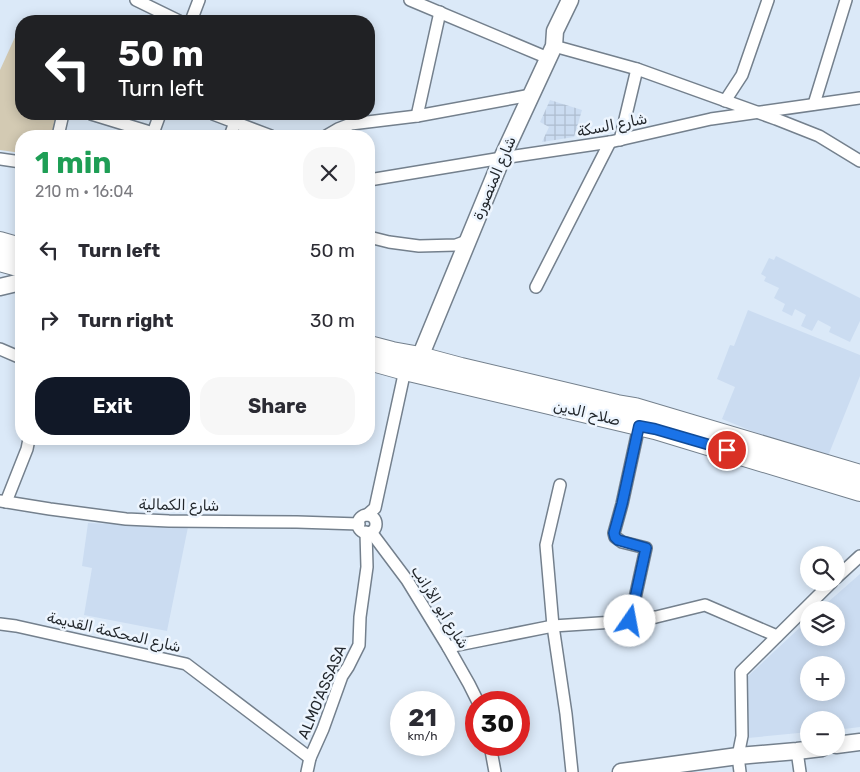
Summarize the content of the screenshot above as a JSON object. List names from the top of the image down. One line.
{"streets":{"highway":["صلاح الدين"],"street":["شارع السكة","شارع الكمالية","شارع أبو الأرانب","شارع المحكمة القديمة","ALMO'ASSASA"]},"crossings":[["شارع الكمالية","شارع أبو الأرانب"],["شارع الكمالية","ALMO'ASSASA"],["شارع أبو الأرانب","ALMO'ASSASA"],["شارع المحكمة القديمة","ALMO'ASSASA"]],"page":{"turn":["50 m","Turn left"],"heading":["1 min","210 m · 16:04"],"list":[{"name":"Turn left","value":"50 m"},{"name":"Turn right","value":"30 m"}],"buttons":["Exit","Share"],"map_buttons":["+","−"],"speed":"21 km/h","limit":"30"}}
